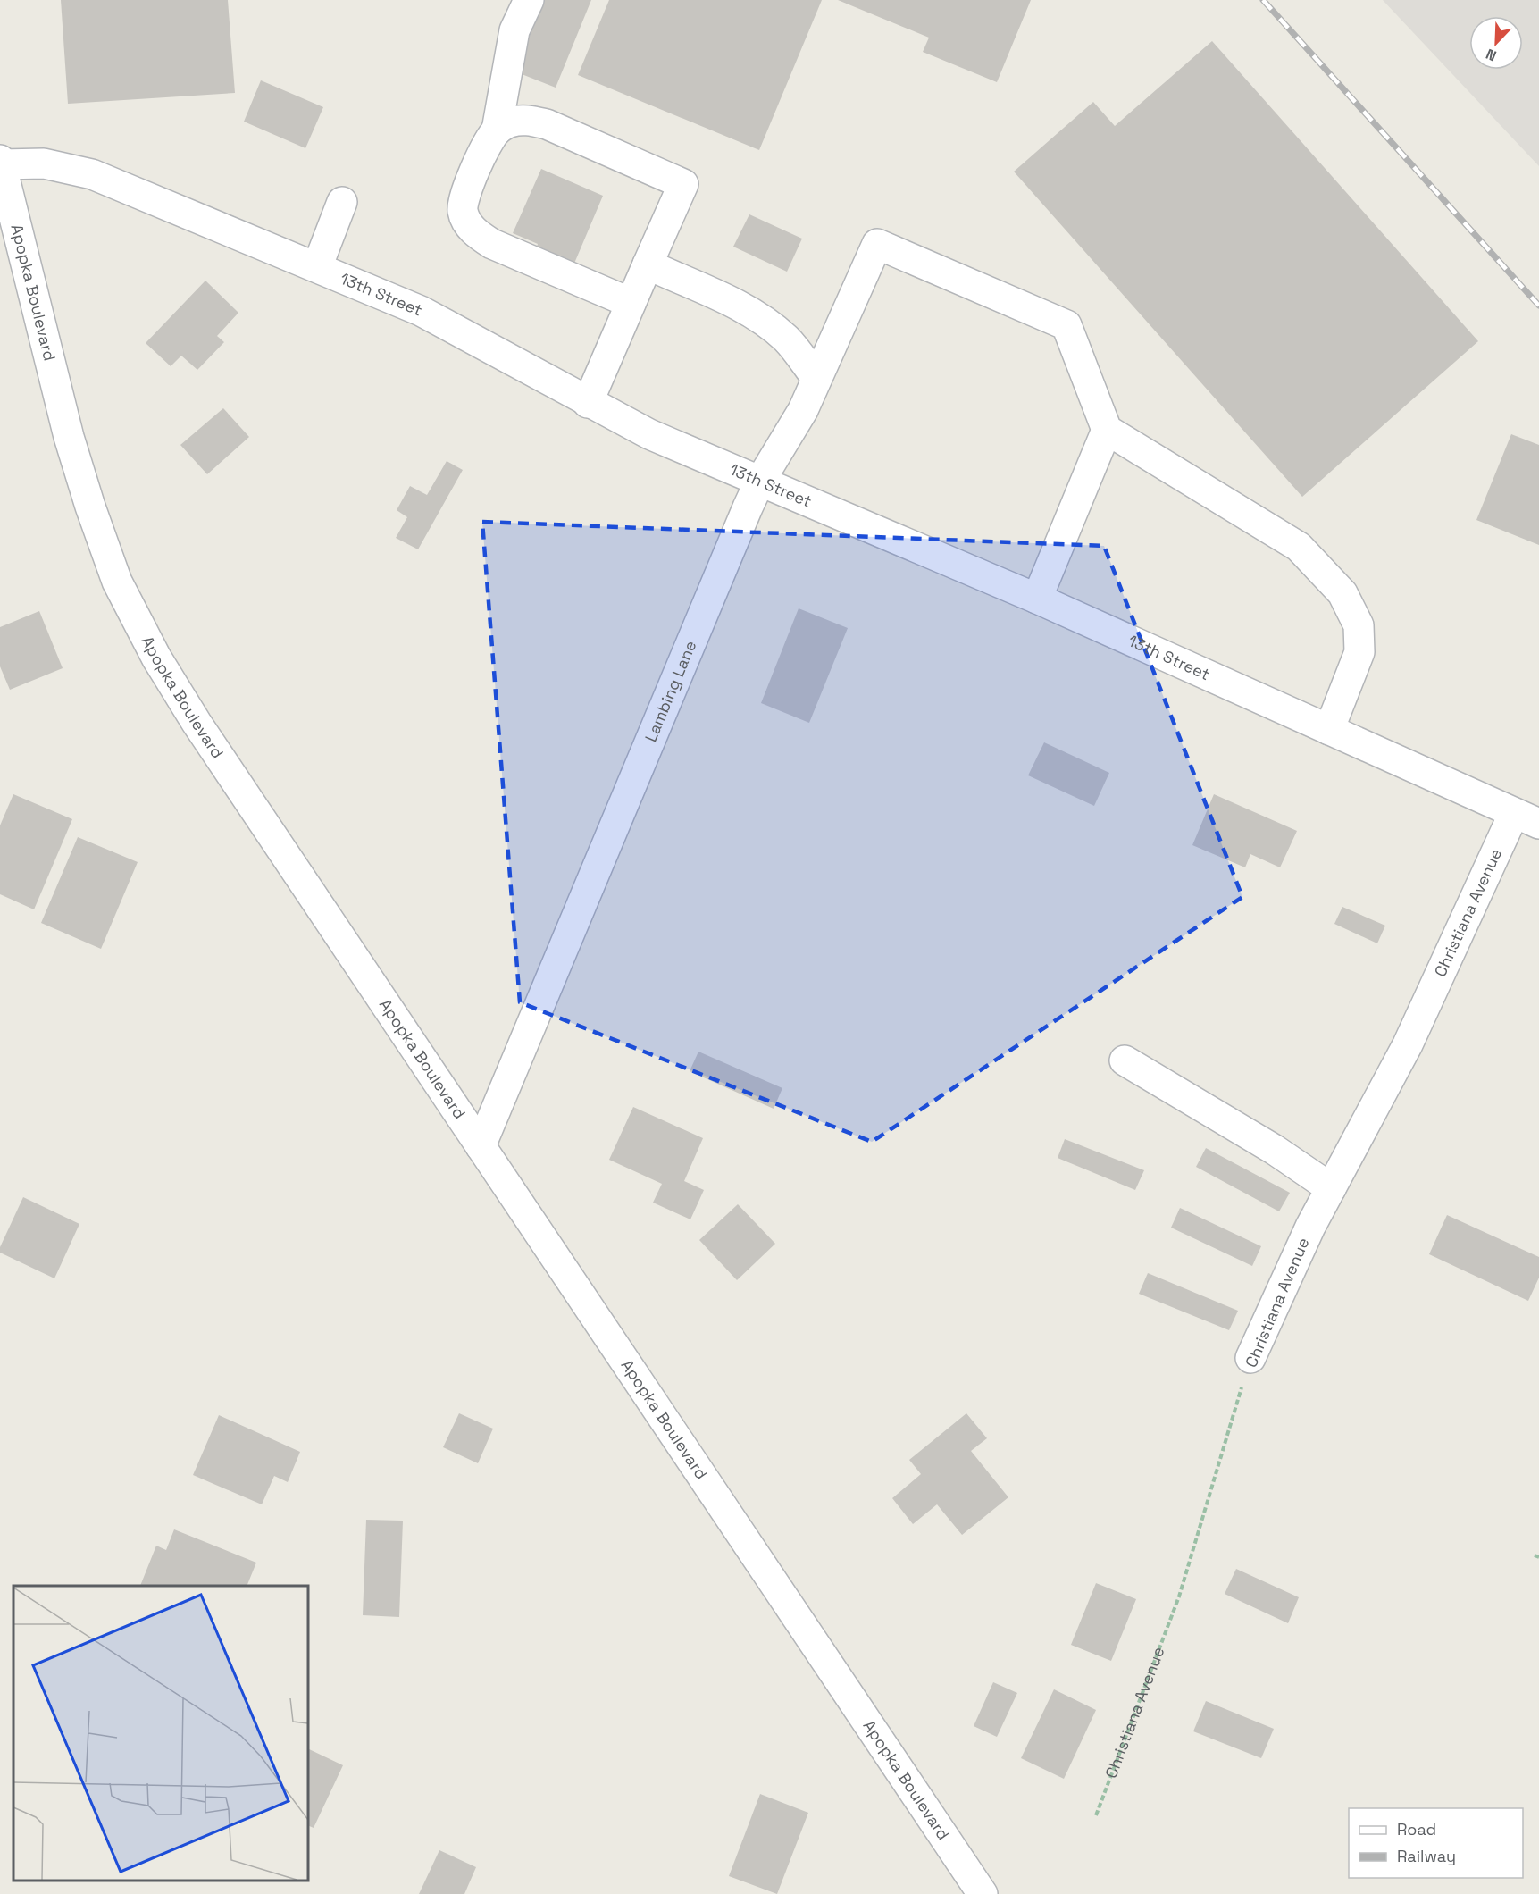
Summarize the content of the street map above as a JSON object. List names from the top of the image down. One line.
{"streets":{"street":["Apopka Boulevard","13th Street","Lambing Lane","Christiana Avenue"]},"crossings":[["Apopka Boulevard","13th Street"],["Apopka Boulevard","Lambing Lane"],["13th Street","Lambing Lane"],["13th Street","Christiana Avenue"]],"legend":["Road","Railway"],"north":"bottom left"}
